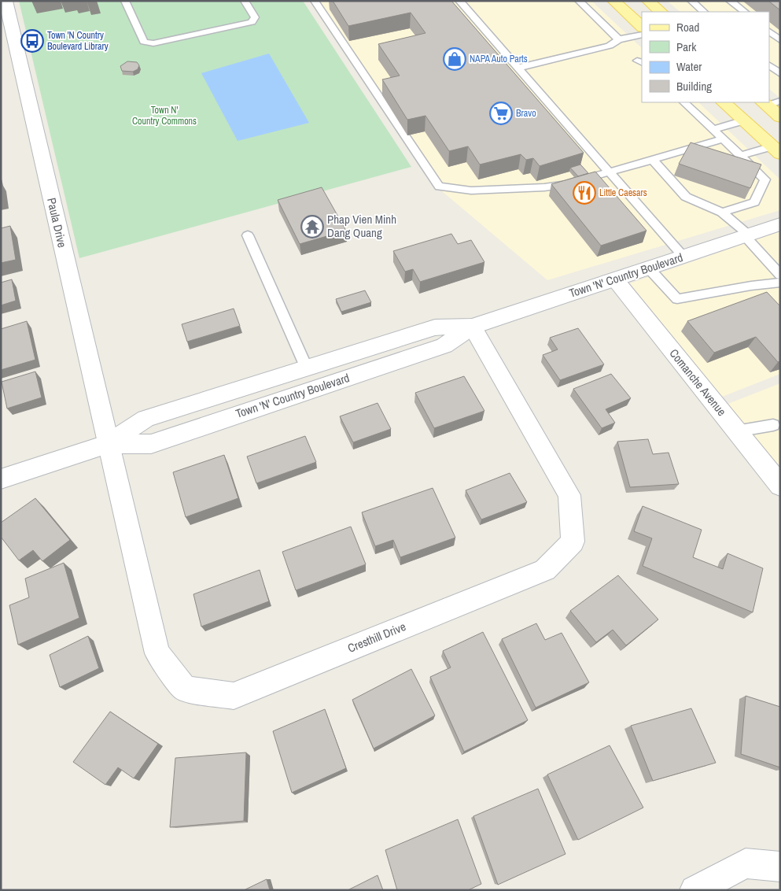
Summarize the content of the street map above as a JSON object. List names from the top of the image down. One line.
{"streets":{"street":["Paula Drive","Town 'N' Country Boulevard","Comanche Avenue","Cresthill Drive"]},"crossings":[["Paula Drive","Town 'N' Country Boulevard"],["Paula Drive","Cresthill Drive"],["Town 'N' Country Boulevard","Comanche Avenue"],["Town 'N' Country Boulevard","Cresthill Drive"]],"parks":["Town N' Country Commons"],"places":{"bus stop":["Town 'N Country Boulevard Library"],"shop":["NAPA Auto Parts"],"supermarket":["Bravo"],"restaurant":["Little Caesars"],"temple":["Phap Vien Minh Dang Quang"]},"legend":["Road","Park","Water","Building"]}
